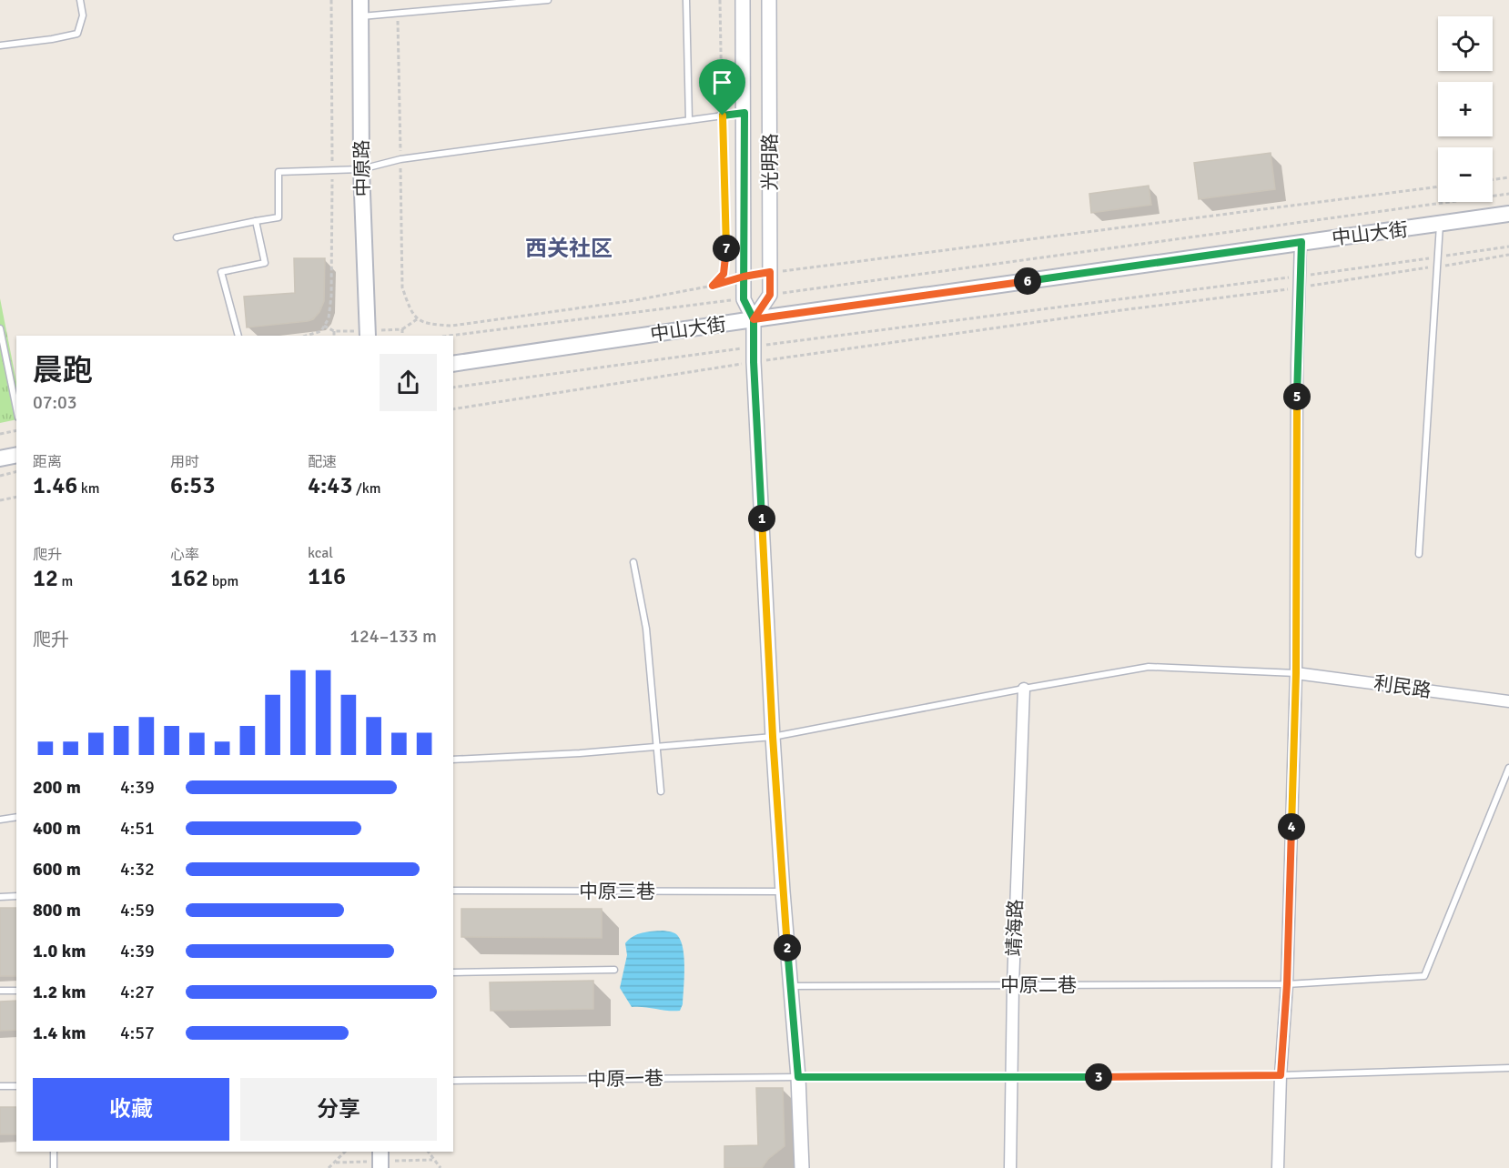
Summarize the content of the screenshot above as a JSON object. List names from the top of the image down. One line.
{"streets":{"main road":["中原路","中山大街"],"street":["光明路","利民路","靖海路"],"lane":["中原三巷","中原二巷","中原一巷"]},"crossings":[["光明路","中山大街"],["光明路","中原三巷"],["光明路","中原二巷"],["光明路","中原一巷"],["靖海路","中原二巷"],["靖海路","中原一巷"]],"districts":["西关社区"],"page":{"map_buttons":["+","−"],"pins":["7","6","5","1","4","2","3"],"heading":["晨跑","07:03"],"stats":[["距离","1.46 km"],["用时","6:53"],["配速","4:43 /km"],["爬升","12 m"],["心率","162 bpm"],["kcal","116"]],"chart":["爬升","124–133 m"],"list":[{"name":"200 m","note":"4:39"},{"name":"400 m","note":"4:51"},{"name":"600 m","note":"4:32"},{"name":"800 m","note":"4:59"},{"name":"1.0 km","note":"4:39"},{"name":"1.2 km","note":"4:27"},{"name":"1.4 km","note":"4:57"}],"buttons":["收藏","分享"]}}
